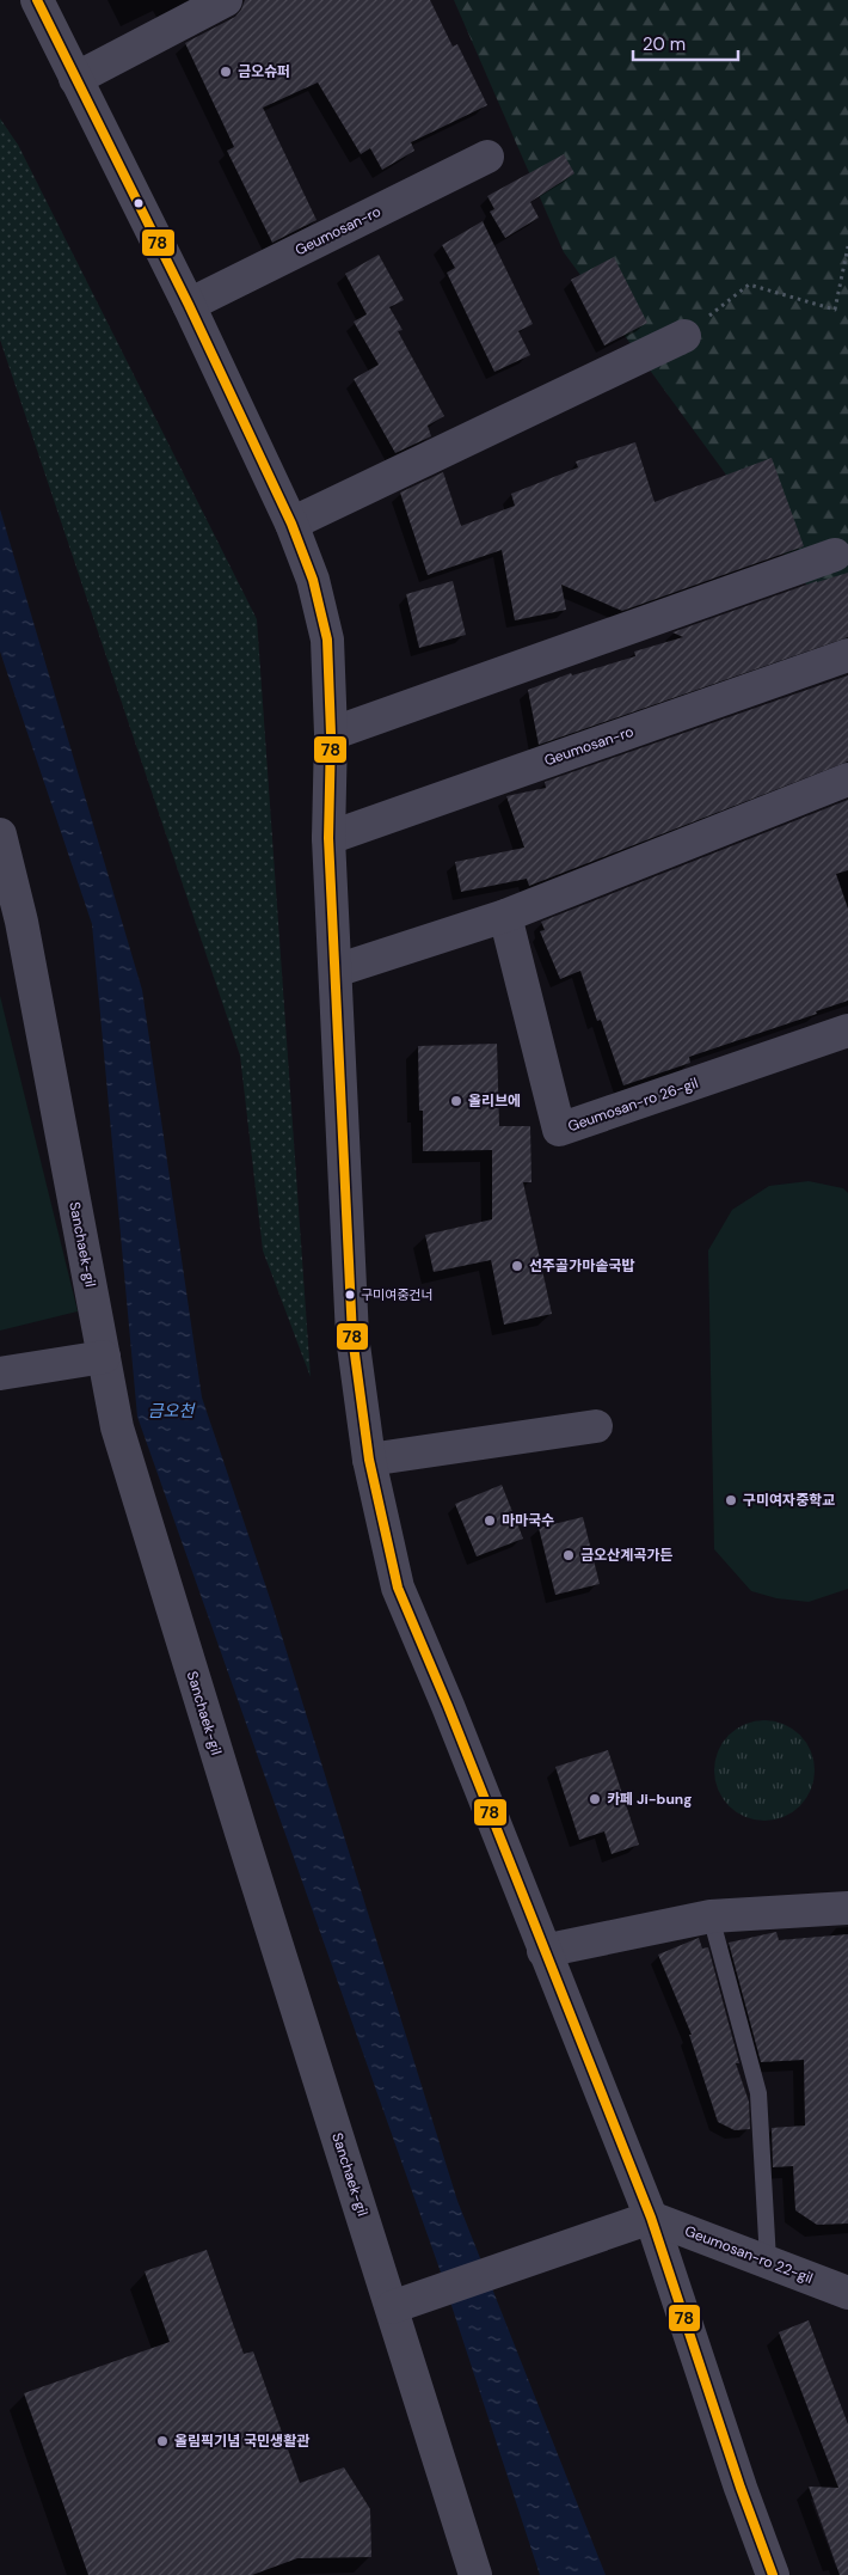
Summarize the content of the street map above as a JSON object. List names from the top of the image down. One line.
{"streets":{"street":["Geumosan-ro","Geumosan-ro 26-gil","Sanchaek-gil","Geumosan-ro 22-gil"]},"water":["금오천"],"places":["금오슈퍼","올리브에","선주골가마솥국밥","구미여중건너","구미여자중학교","마마국수","금오산계곡가든","카페 Ji-bung","올림픽기념 국민생활관"],"lines":["transit line 78"],"scale_bar":"20 m"}
